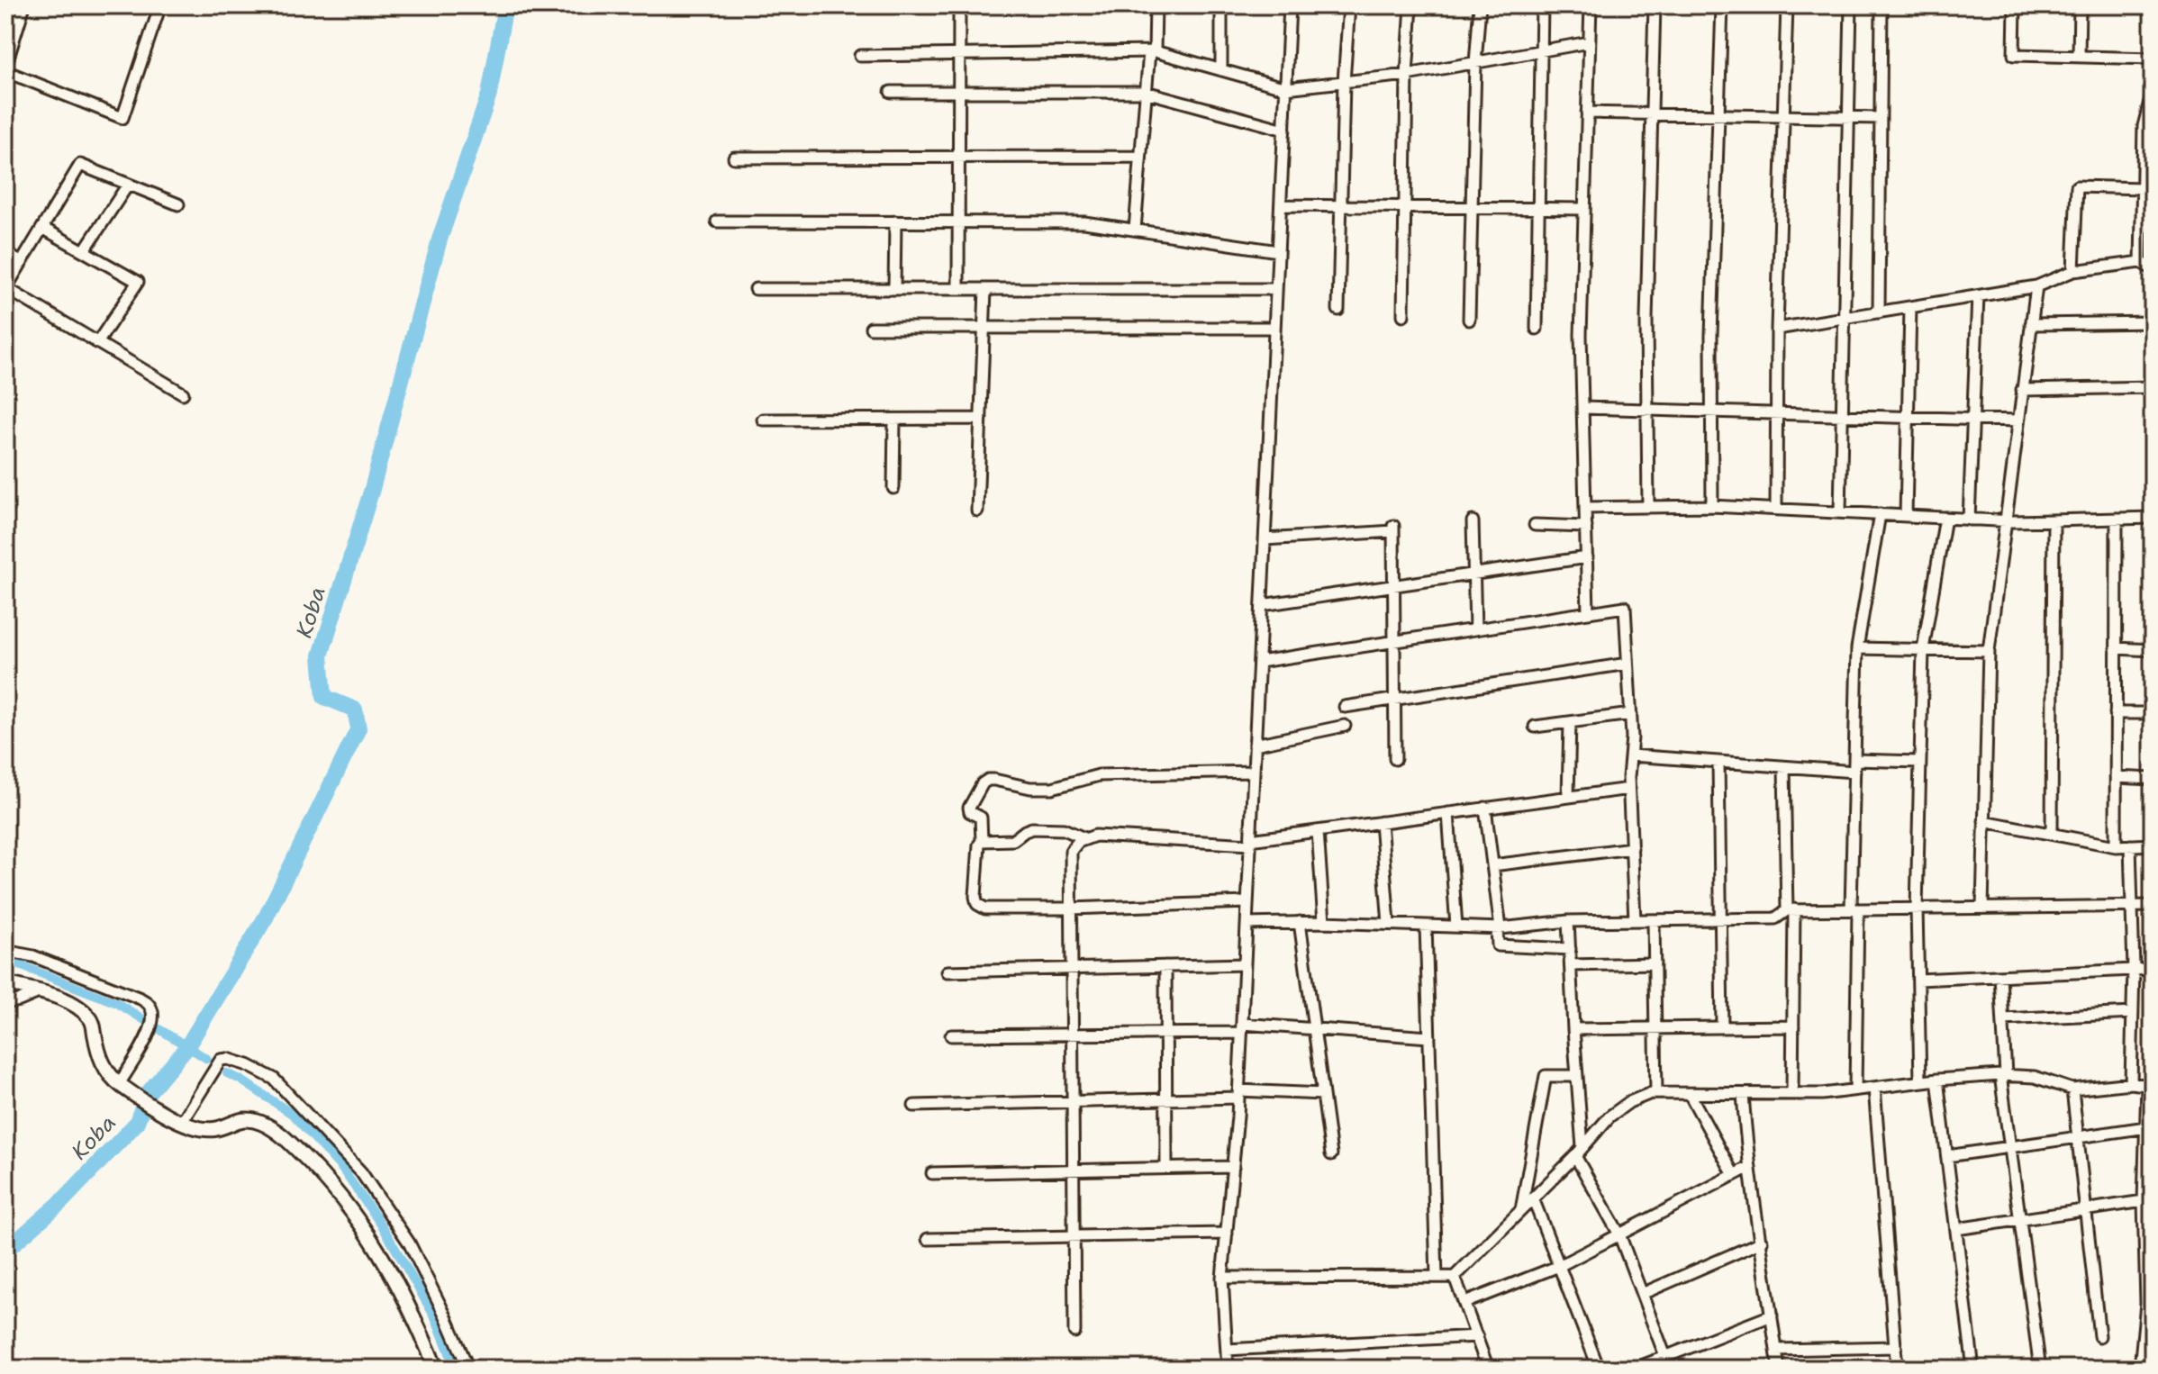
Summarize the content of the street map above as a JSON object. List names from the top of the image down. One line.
{"water":["Koba"]}
